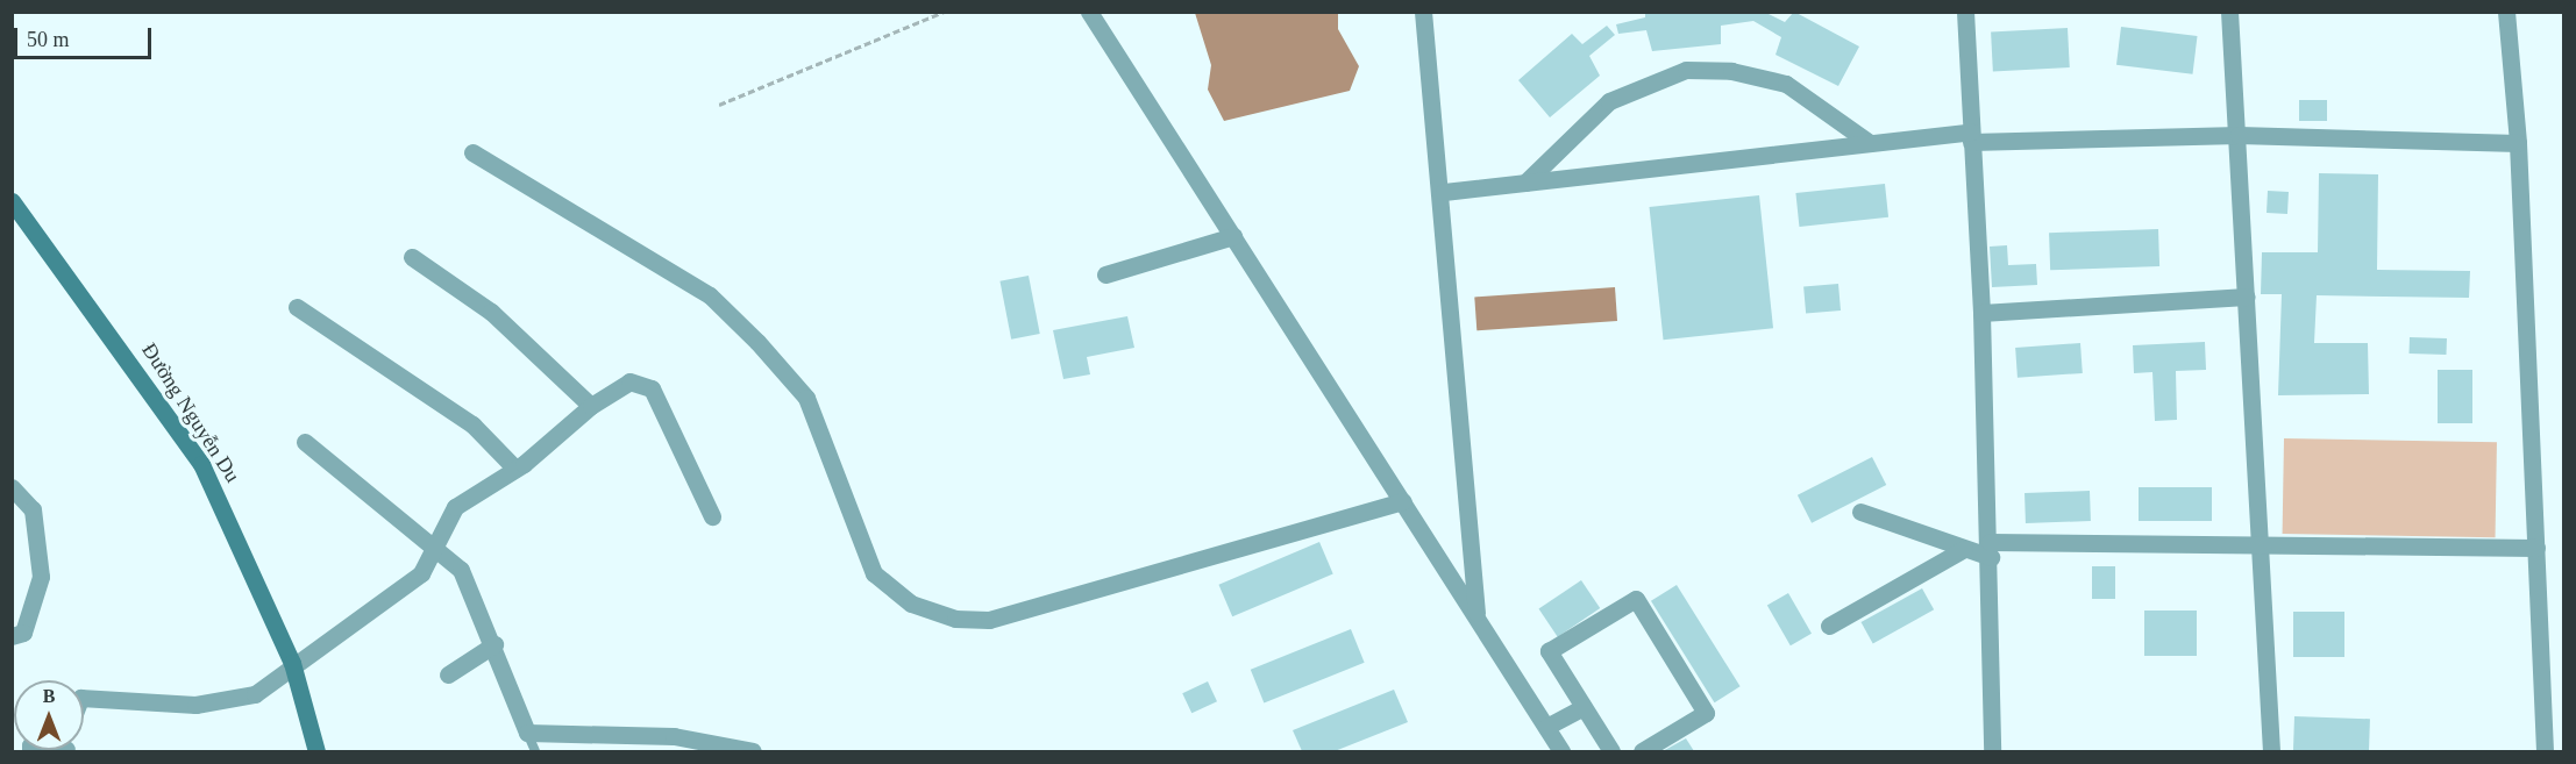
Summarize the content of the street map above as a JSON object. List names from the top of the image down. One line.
{"streets":{"main road":["Đường Nguyễn Du"]},"scale_bar":"50 m","north":"top"}
